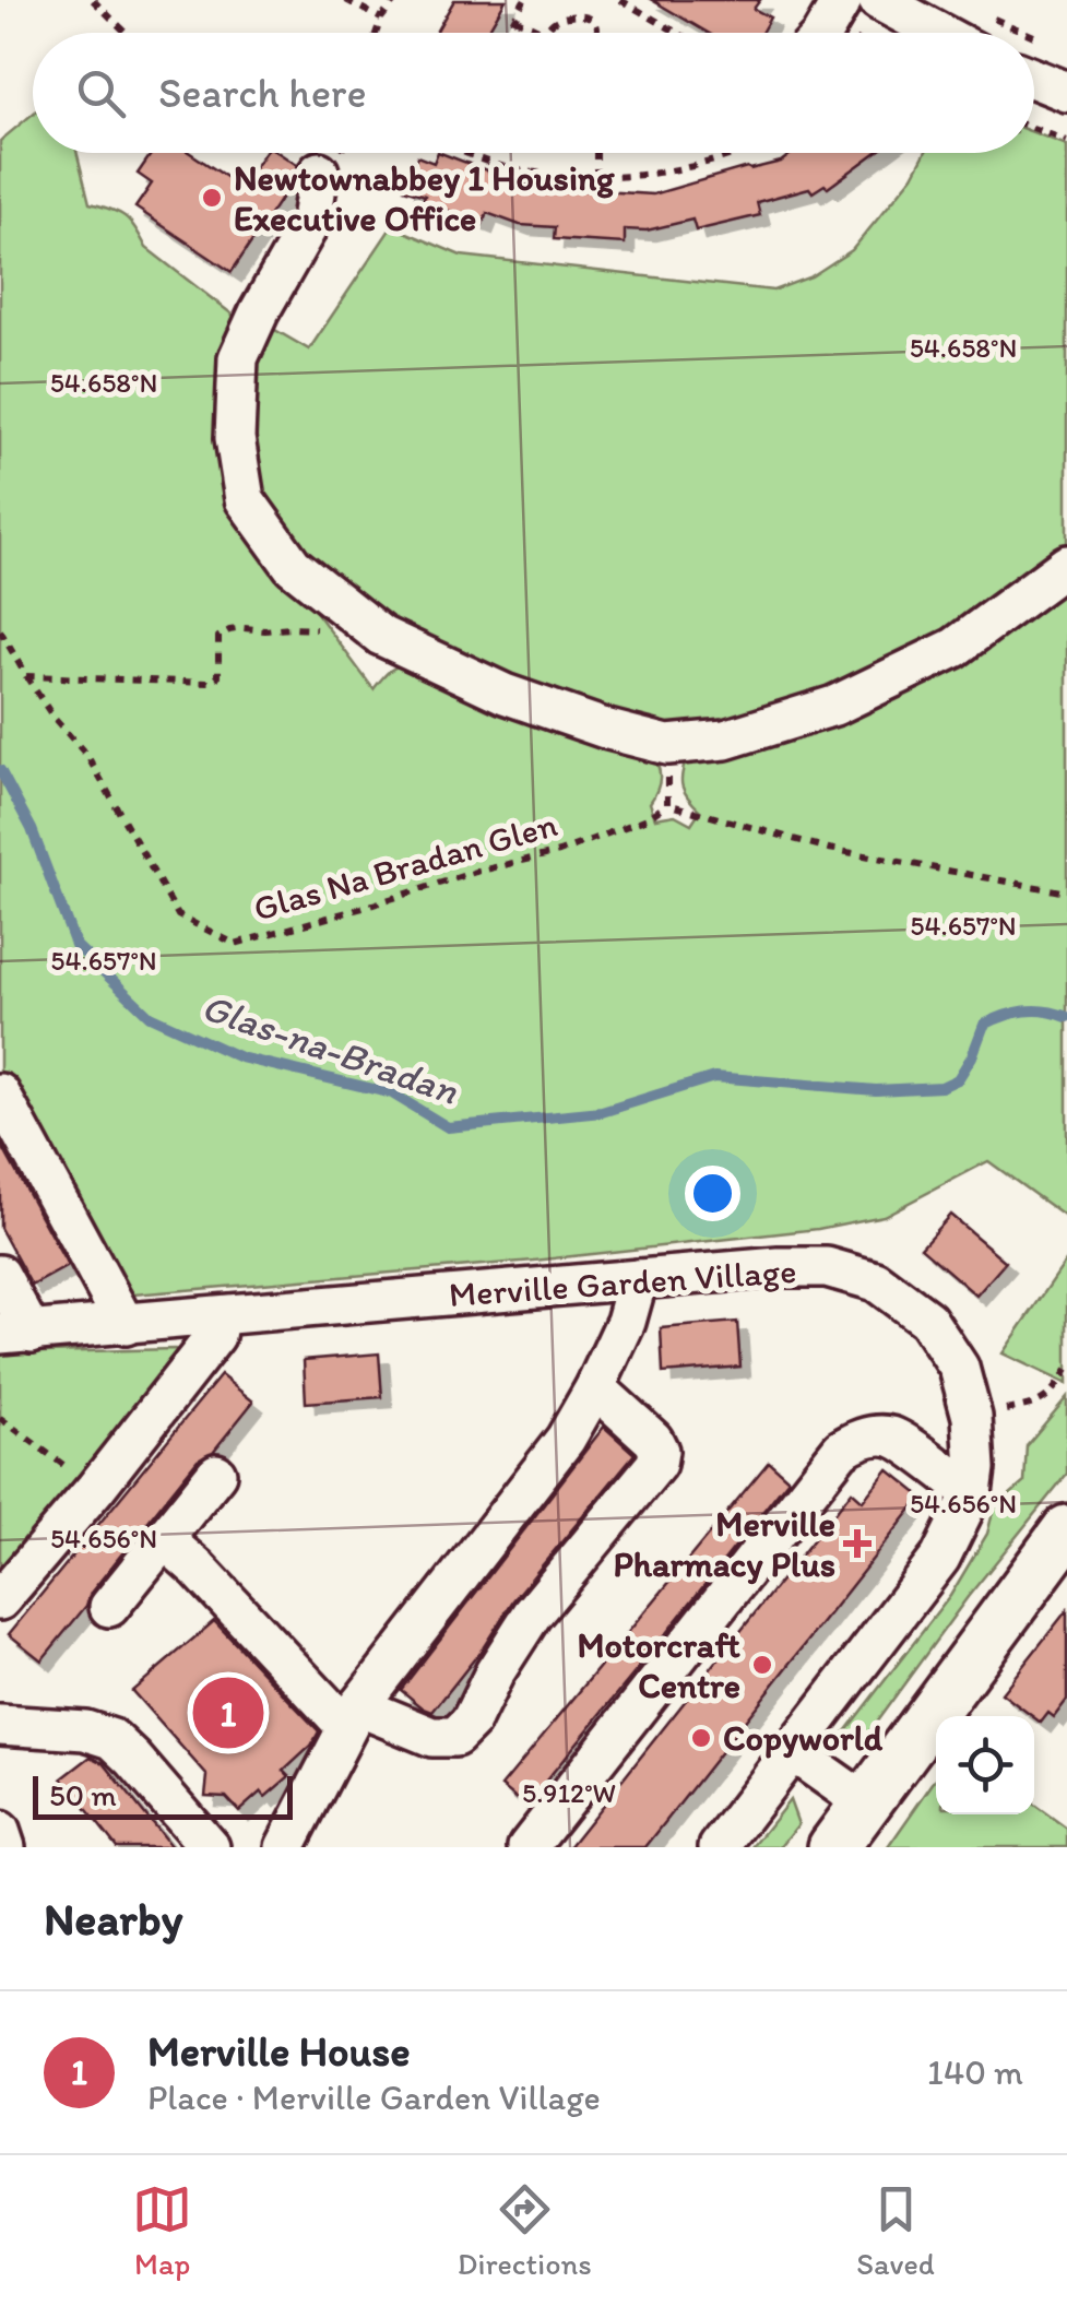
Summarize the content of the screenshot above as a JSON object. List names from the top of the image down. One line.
{"streets":{"street":["Merville Garden Village"],"path":["Glas Na Bradan Glen"]},"water":["Glas-na-Bradan"],"places":{"other":["Newtownabbey 1 Housing Executive Office","Motorcraft Centre","Copyworld"],"health":["Merville Pharmacy Plus"]},"scale_bar":"50 m","page":{"search":"Search here","pins":"1","scale":"50 m","heading":"Nearby","list":[{"mark":"1","name":"Merville House","note":"Place · Merville Garden Village","value":"140 m"}],"nav":["Map","Directions","Saved"]},"coordinates":["54.658°N","54.657°N","54.656°N","5.912°W"]}
